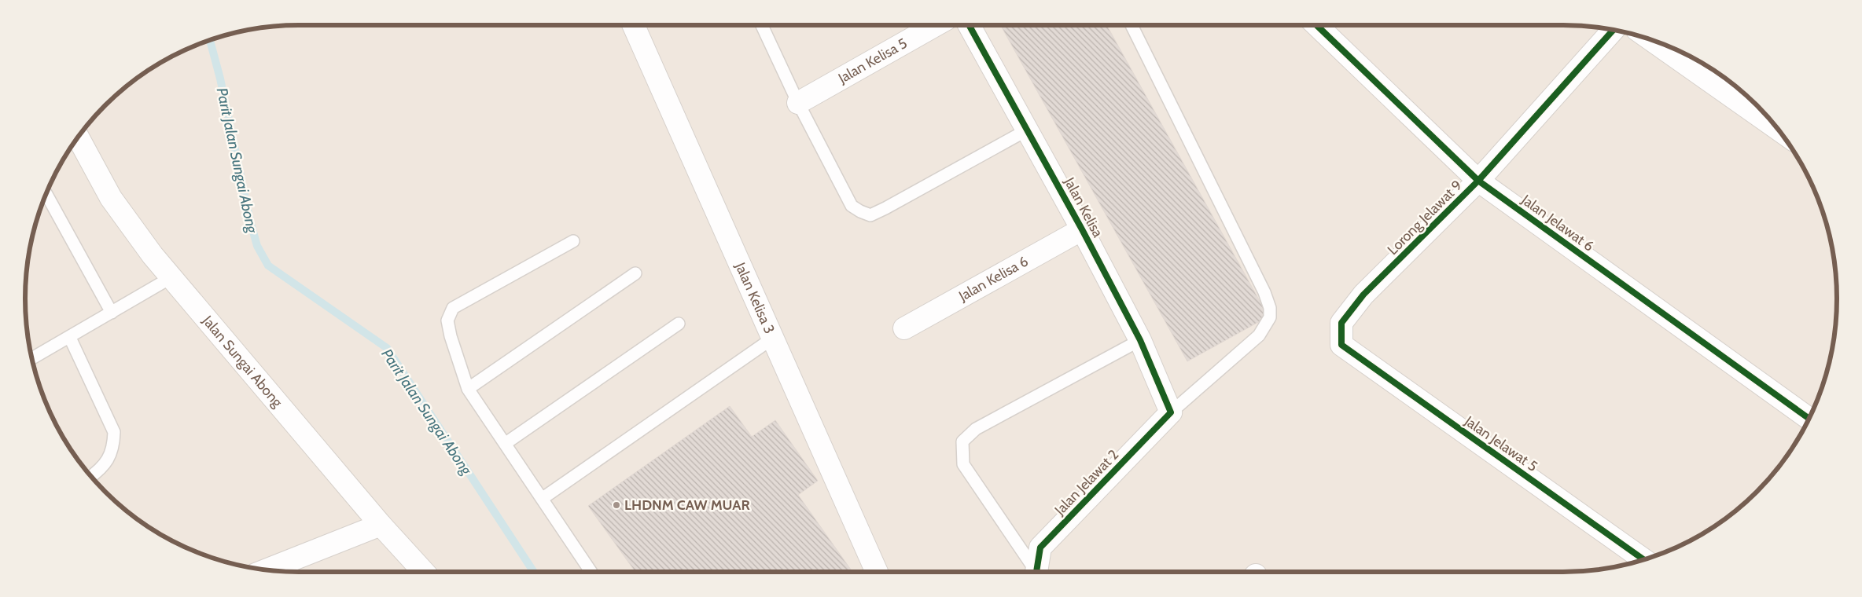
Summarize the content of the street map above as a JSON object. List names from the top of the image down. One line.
{"streets":{"street":["Jalan Kelisa 5","Jalan Kelisa","Lorong Jelawat 9","Jalan Jelawat 6","Jalan Kelisa 6","Jalan Kelisa 3","Jalan Sungai Abong","Jalan Jelawat 5","Jalan Jelawat 2"]},"crossings":[["Jalan Kelisa","Jalan Kelisa 6"],["Jalan Kelisa","Jalan Jelawat 2"],["Lorong Jelawat 9","Jalan Jelawat 6"],["Lorong Jelawat 9","Jalan Jelawat 5"]],"water":["Parit Jalan Sungai Abong"],"places":["LHDNM CAW MUAR"]}
